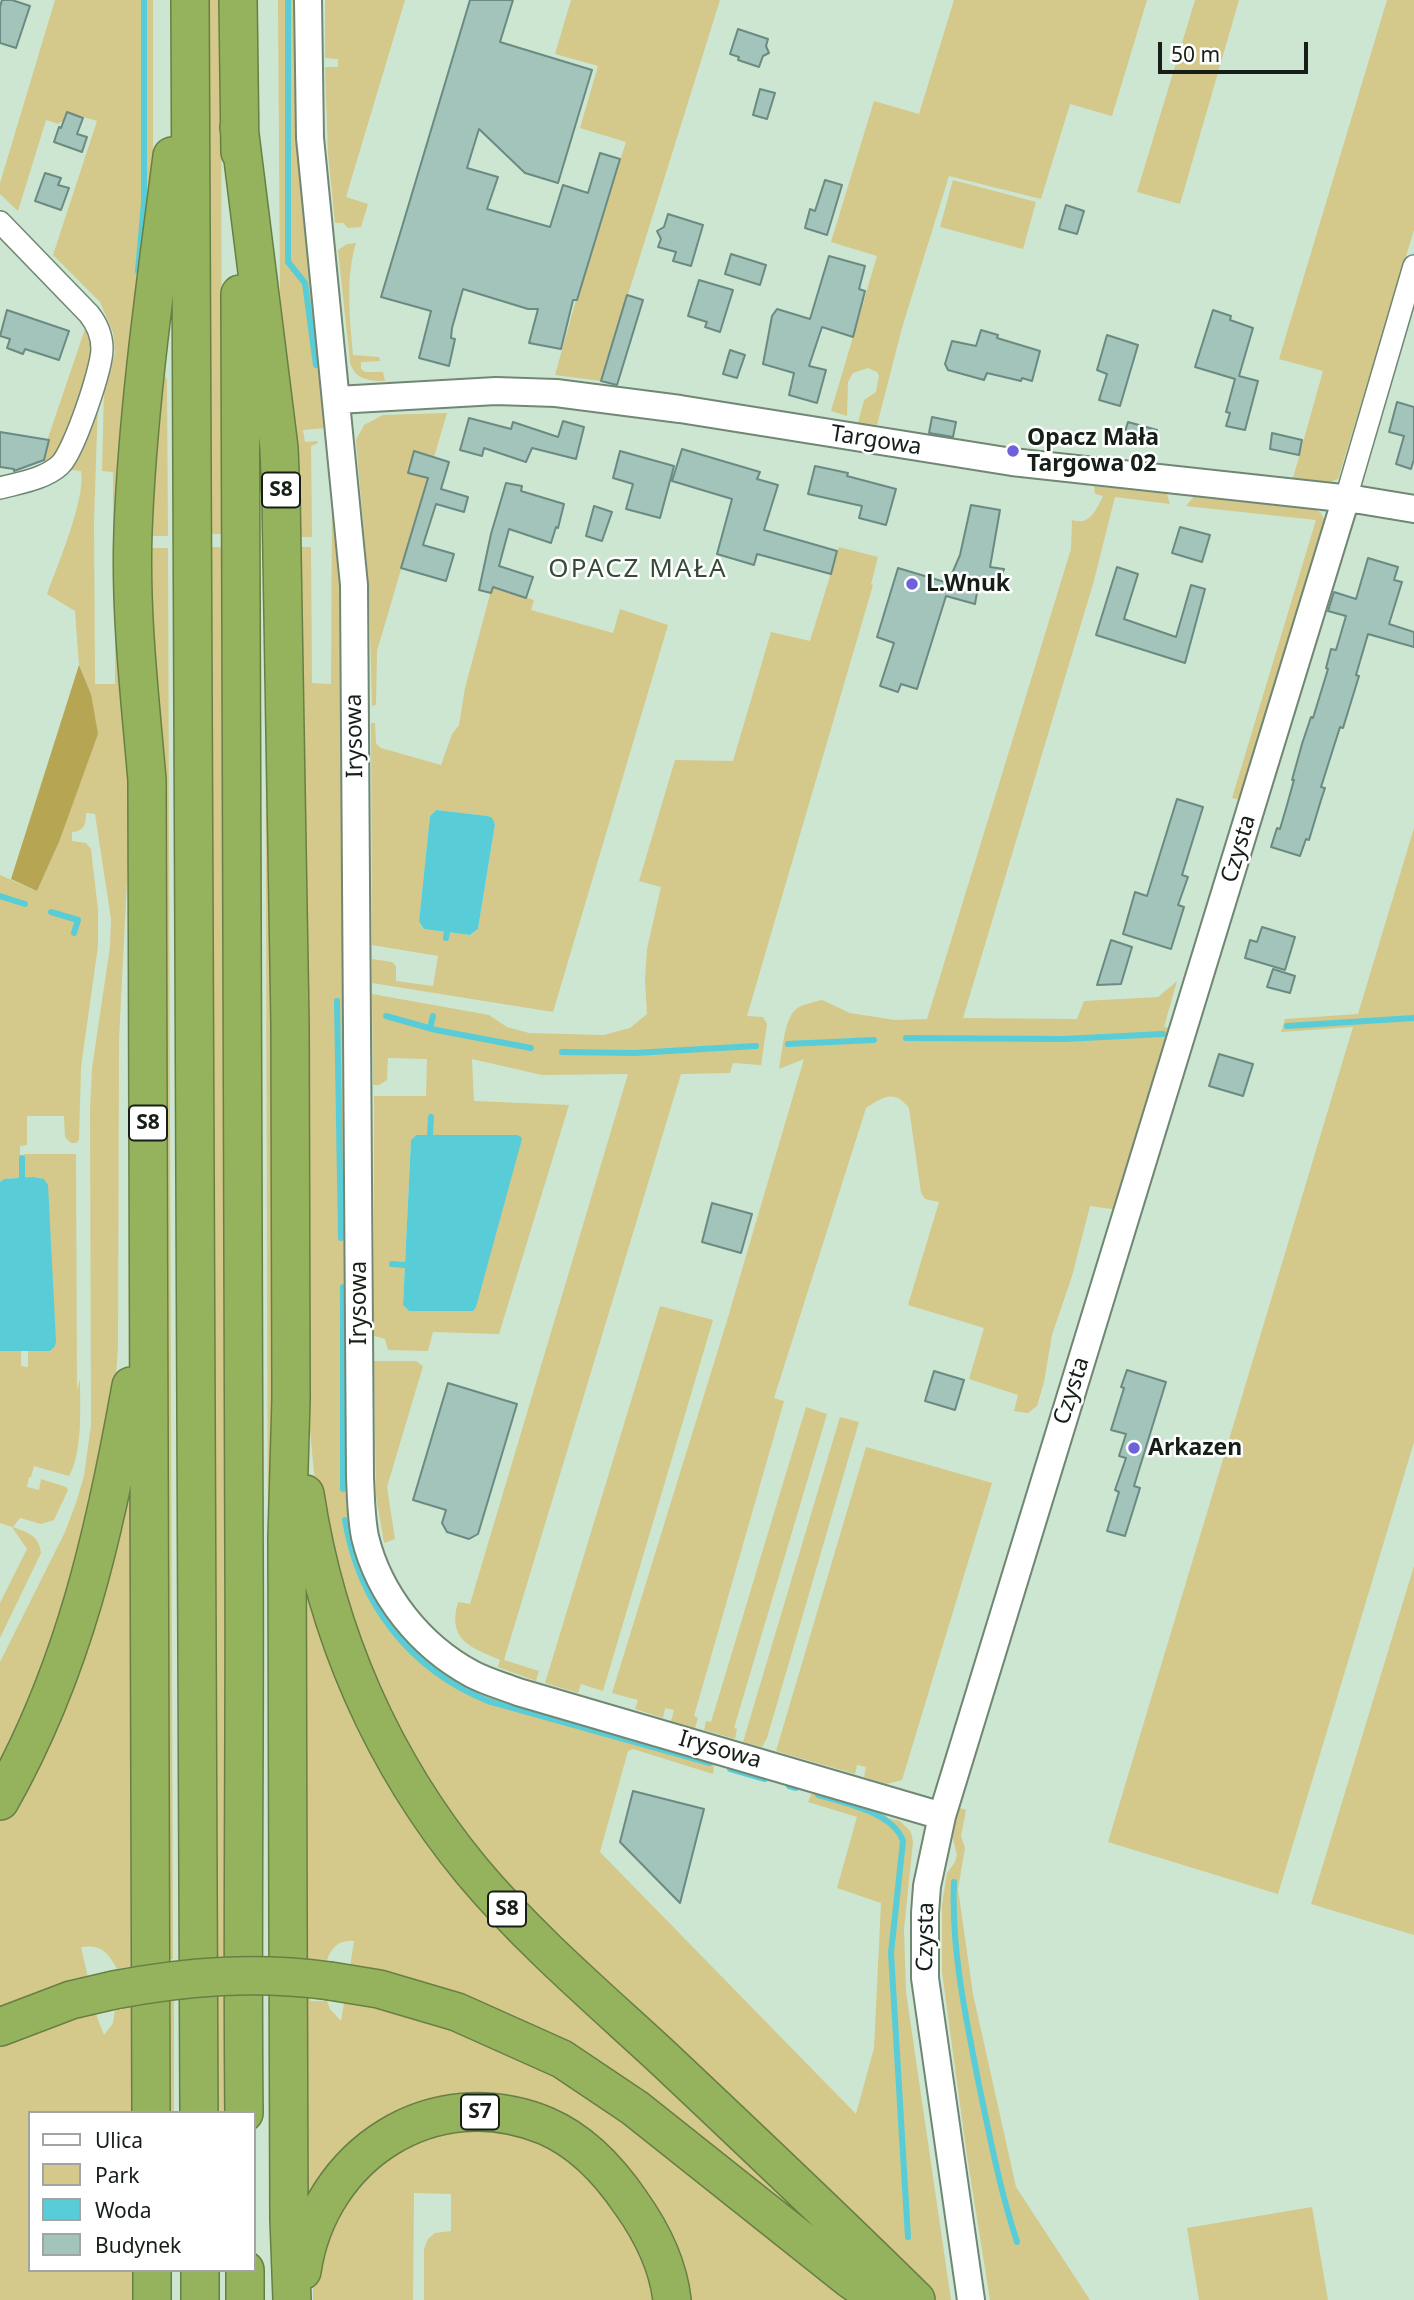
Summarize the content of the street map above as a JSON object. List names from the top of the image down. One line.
{"streets":{"highway":["S8","S7"],"street":["Targowa","Irysowa","Czysta"]},"crossings":[["Targowa","Irysowa"],["Targowa","Czysta"],["Irysowa","Czysta"]],"districts":["OPACZ MAŁA"],"places":["Opacz Mała Targowa 02","L.Wnuk","Arkazen"],"legend":["Ulica","Park","Woda","Budynek"],"scale_bar":"50 m"}
